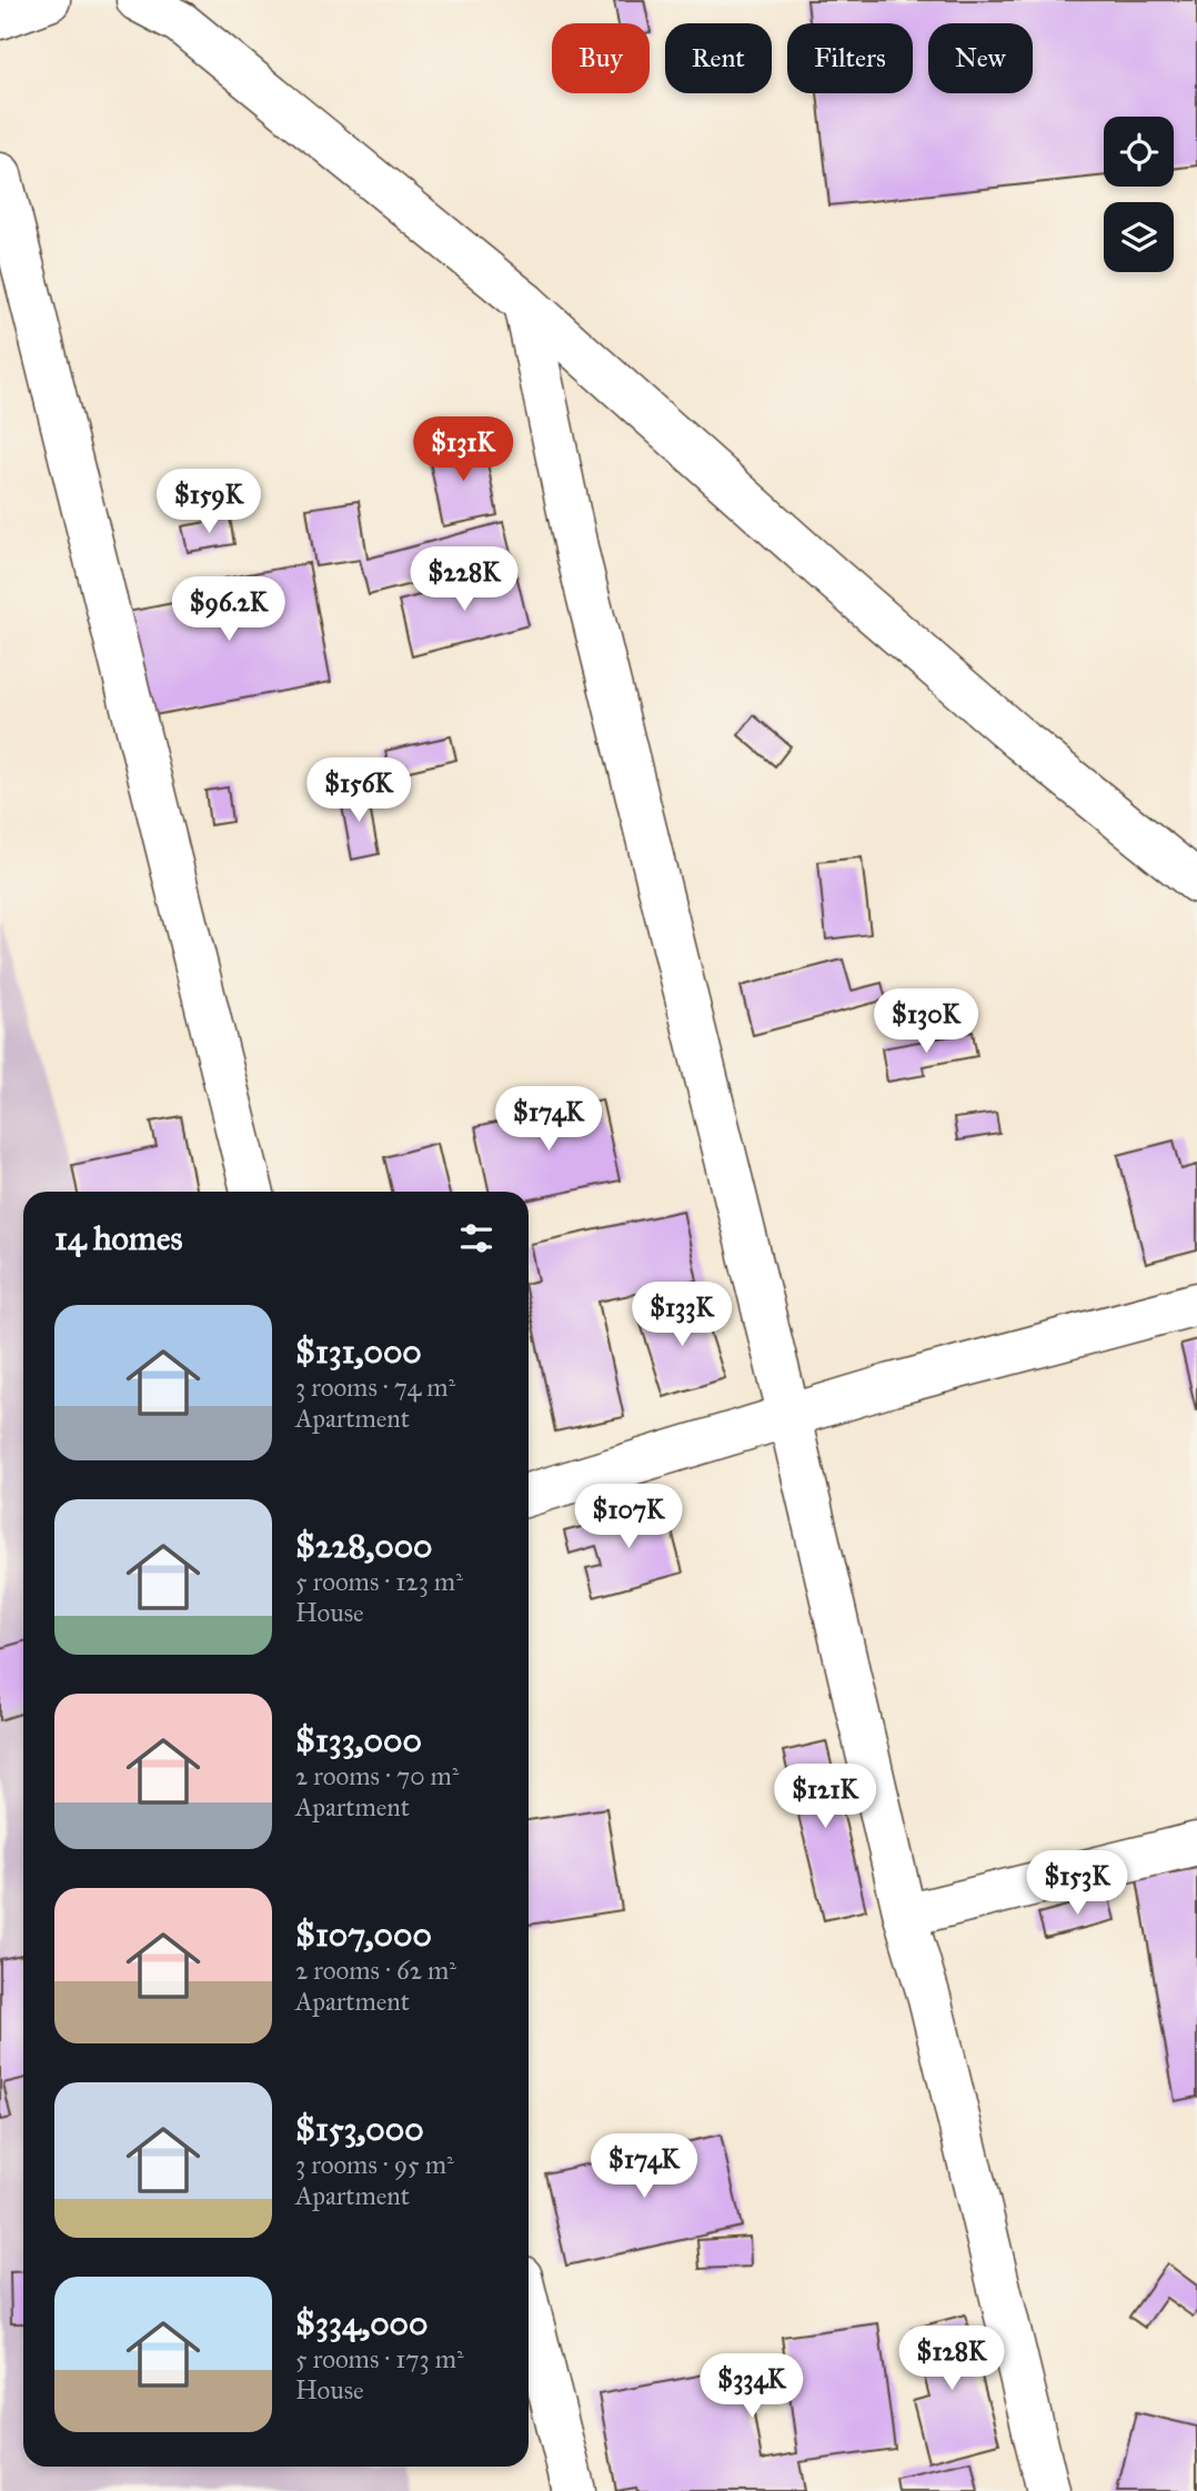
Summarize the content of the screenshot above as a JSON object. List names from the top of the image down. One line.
{"page":{"chip":["Buy","Rent","Filters","New"],"price":["$131K","$159K","$228K","$96.2K","$156K","$130K","$174K","$133K","$107K","$121K","$153K","$174K","$128K","$334K"],"heading":"14 homes","list":[{"name":"$131,000","note":"3 rooms · 74 m² · Apartment"},{"name":"$228,000","note":"5 rooms · 123 m² · House"},{"name":"$133,000","note":"2 rooms · 70 m² · Apartment"},{"name":"$107,000","note":"2 rooms · 62 m² · Apartment"},{"name":"$153,000","note":"3 rooms · 95 m² · Apartment"},{"name":"$334,000","note":"5 rooms · 173 m² · House"}]}}
